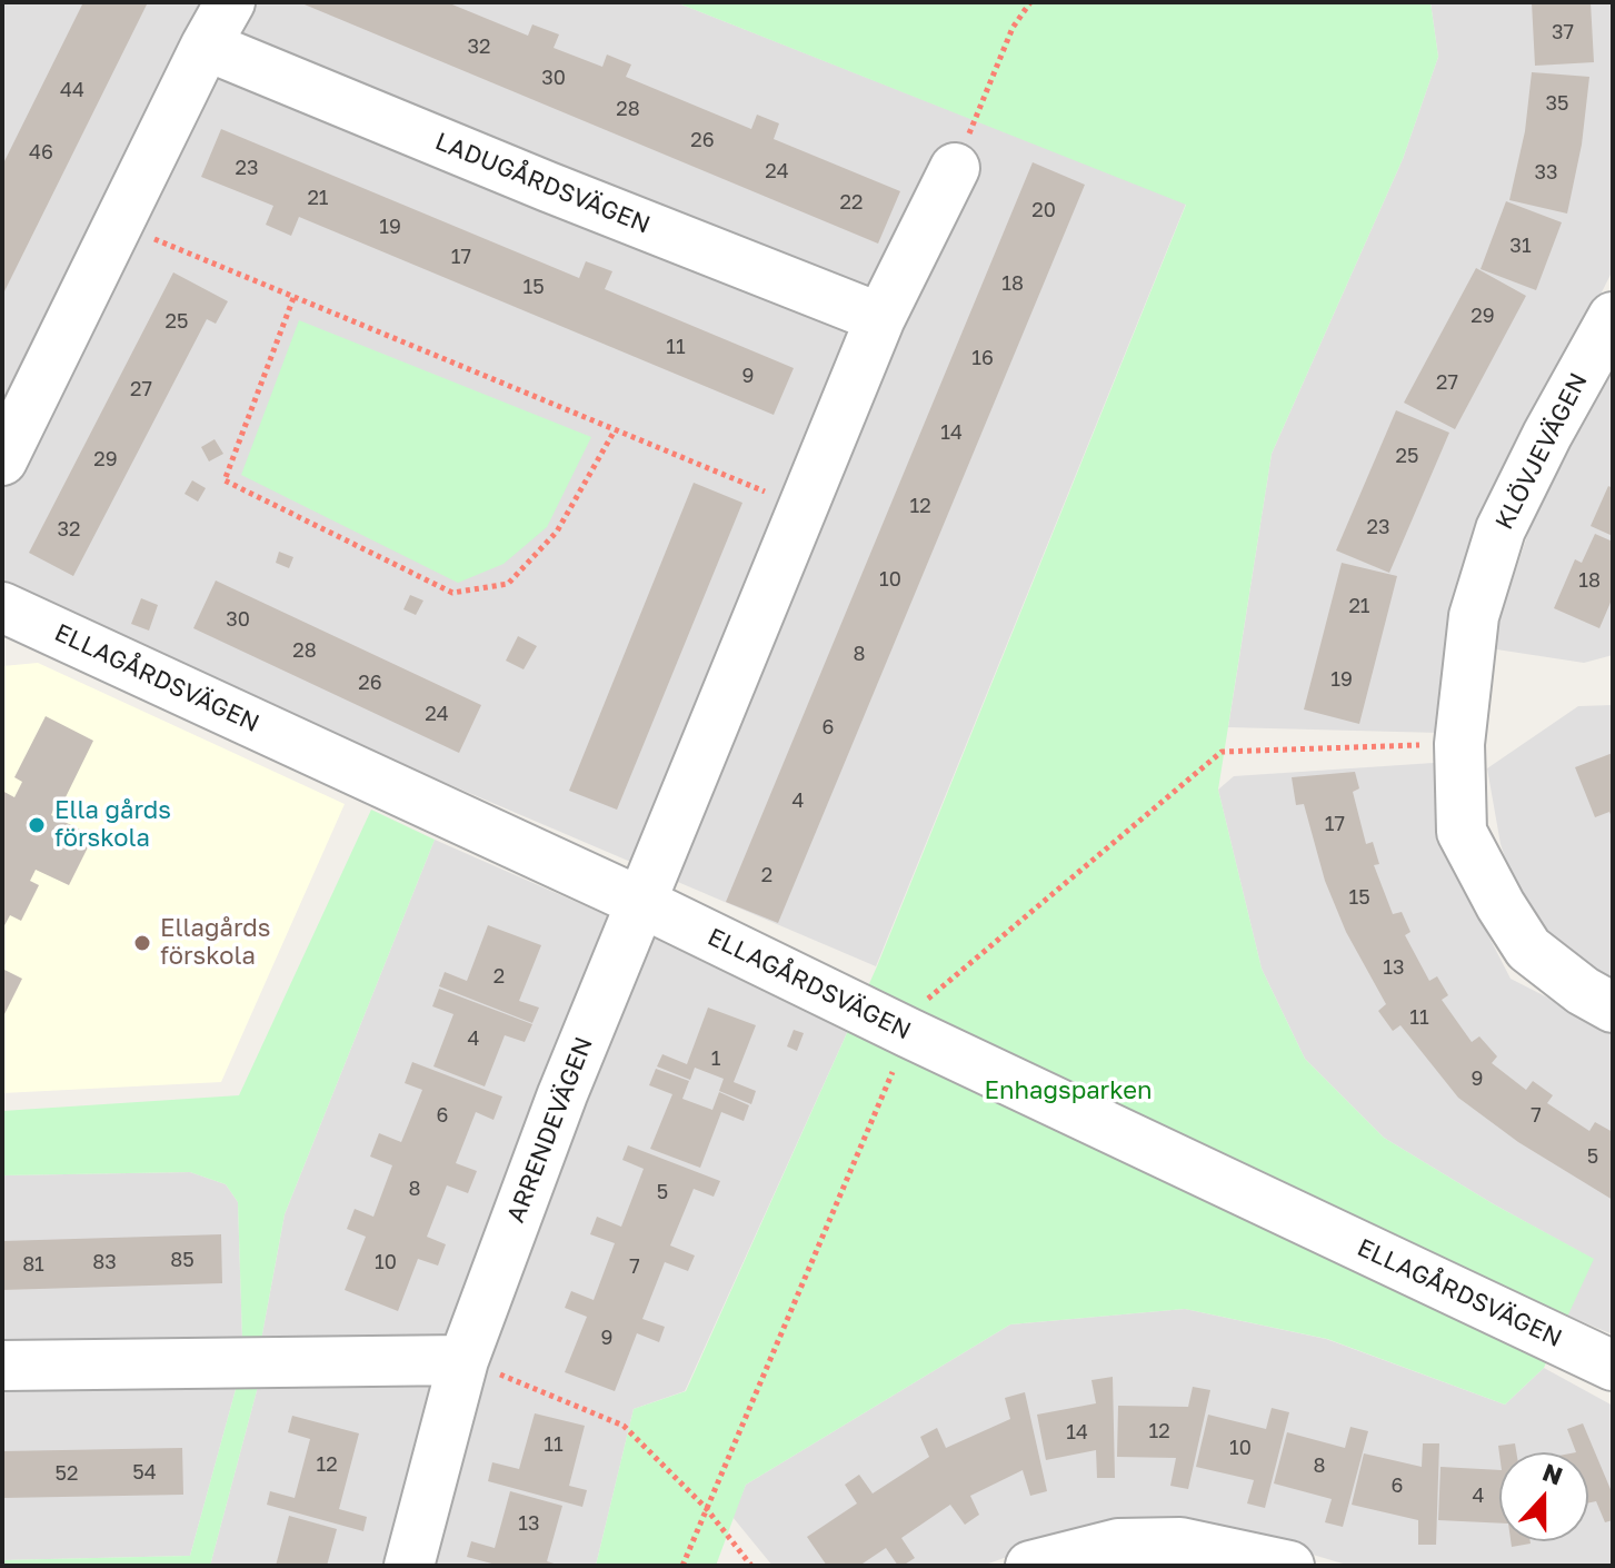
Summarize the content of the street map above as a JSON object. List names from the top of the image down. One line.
{"streets":{"street":["LADUGÅRDSVÄGEN","KLÖVJEVÄGEN","ELLAGÅRDSVÄGEN","ARRENDEVÄGEN"]},"crossings":[["ELLAGÅRDSVÄGEN","ARRENDEVÄGEN"]],"parks":["Enhagsparken"],"places":["Ella gårds förskola","Ellagårds förskola"],"house_numbers":["37","32","30","44","35","28","26","46","23","24","33","21","22","20","19","31","17","18","15","29","25","11","16","9","27","27","14","25","29","12","23","32","10","18","21","30","28","8","19","26","24","6","4","17","2","15","13","2","11","4","1","9","6","7","5","8","5","85","83","10","81","7","9","12","14","11","10","12","8","54","52","6","4","13"],"north":"top"}
